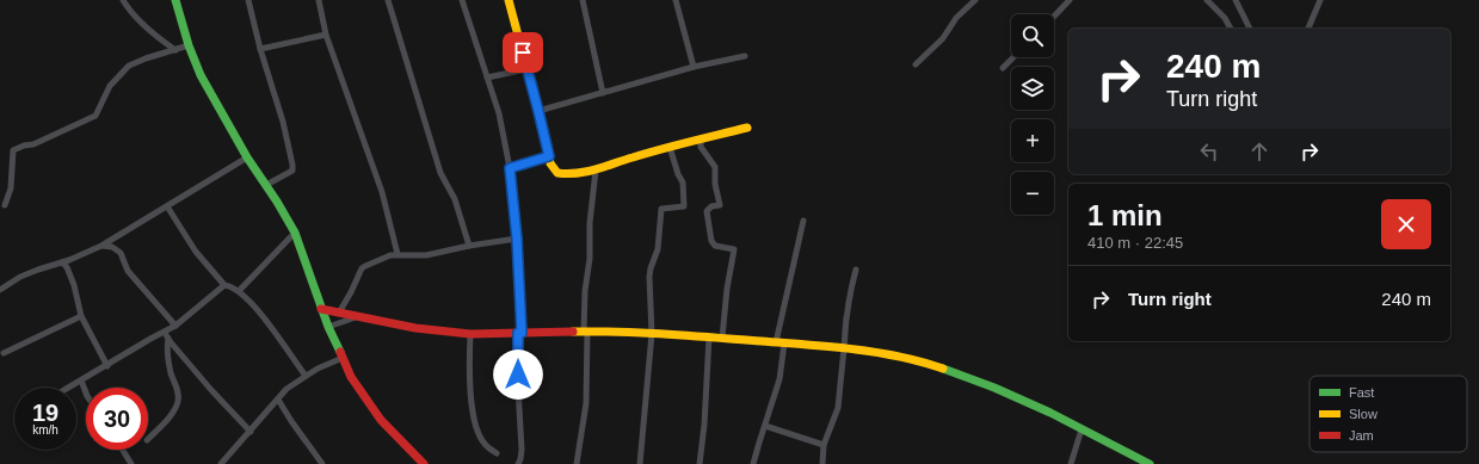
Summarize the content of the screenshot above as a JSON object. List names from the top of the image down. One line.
{"legend":["Fast","Slow","Jam"],"page":{"map_buttons":["+","−"],"turn":["240 m","Turn right"],"heading":["1 min","410 m · 22:45"],"list":[{"name":"Turn right","value":"240 m"}],"speed":"19 km/h","limit":"30"}}
